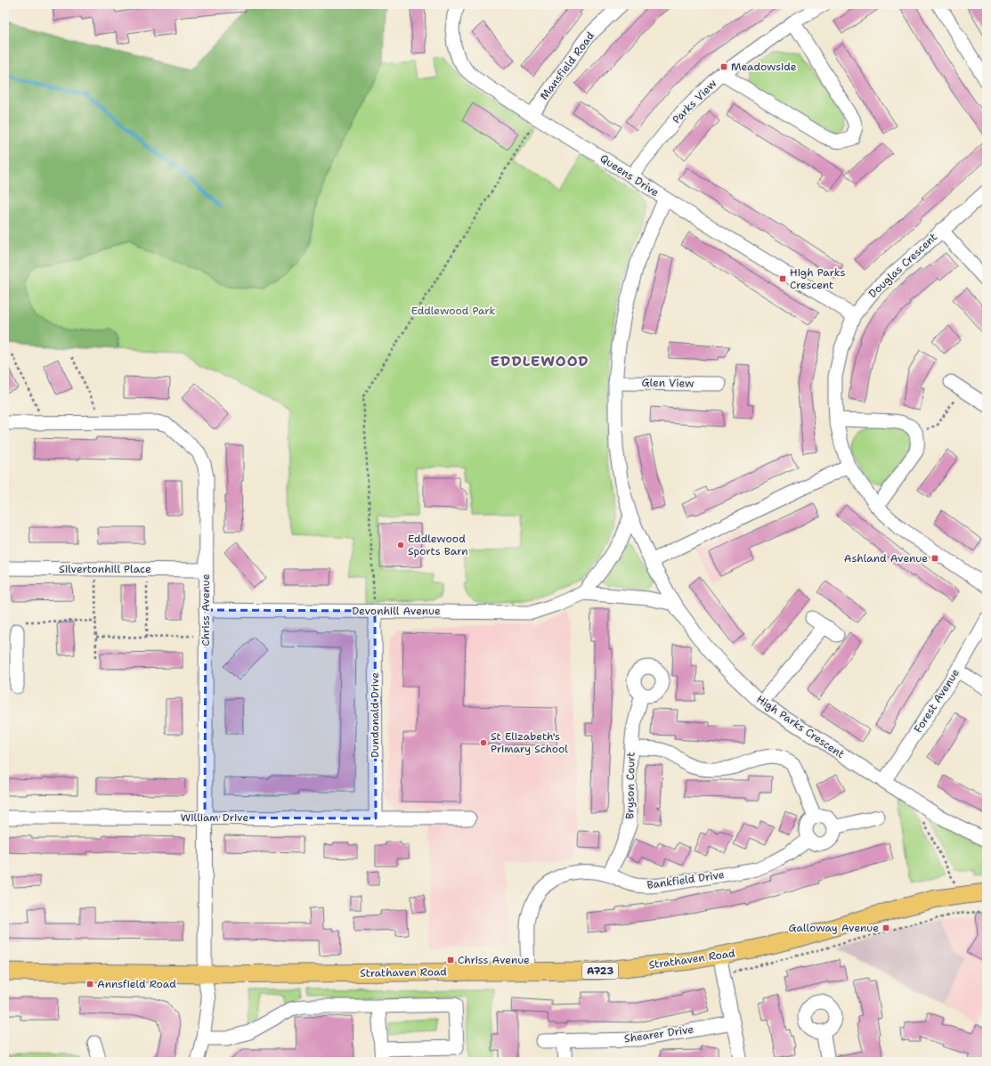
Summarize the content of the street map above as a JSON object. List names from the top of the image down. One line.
{"streets":{"main road":["Strathaven Road","A723"],"street":["Mansfield Road","Parks View","Queens Drive","Douglas Crescent","Glen View","Silvertonhill Place","Chriss Avenue","Devonhill Avenue","Forest Avenue","Dundonald Drive","High Parks Crescent","Bryson Court","William Drive","Bankfield Drive","Shearer Drive"]},"crossings":[["Mansfield Road","Queens Drive"],["Parks View","Queens Drive"],["Queens Drive","Douglas Crescent"],["Queens Drive","High Parks Crescent"],["Glen View","High Parks Crescent"],["Silvertonhill Place","Chriss Avenue"],["Chriss Avenue","Devonhill Avenue"],["Chriss Avenue","William Drive"],["Chriss Avenue","Strathaven Road"],["Devonhill Avenue","Dundonald Drive"],["Devonhill Avenue","High Parks Crescent"],["Forest Avenue","High Parks Crescent"],["Dundonald Drive","William Drive"],["Bryson Court","Bankfield Drive"],["Bankfield Drive","Strathaven Road"]],"districts":["EDDLEWOOD"],"parks":["Eddlewood Park"],"places":{"transit":["Meadowside","High Parks Crescent","Ashland Avenue","Galloway Avenue","Chriss Avenue","Annsfield Road"],"other":["Eddlewood Sports Barn","St Elizabeth's Primary School"]}}
